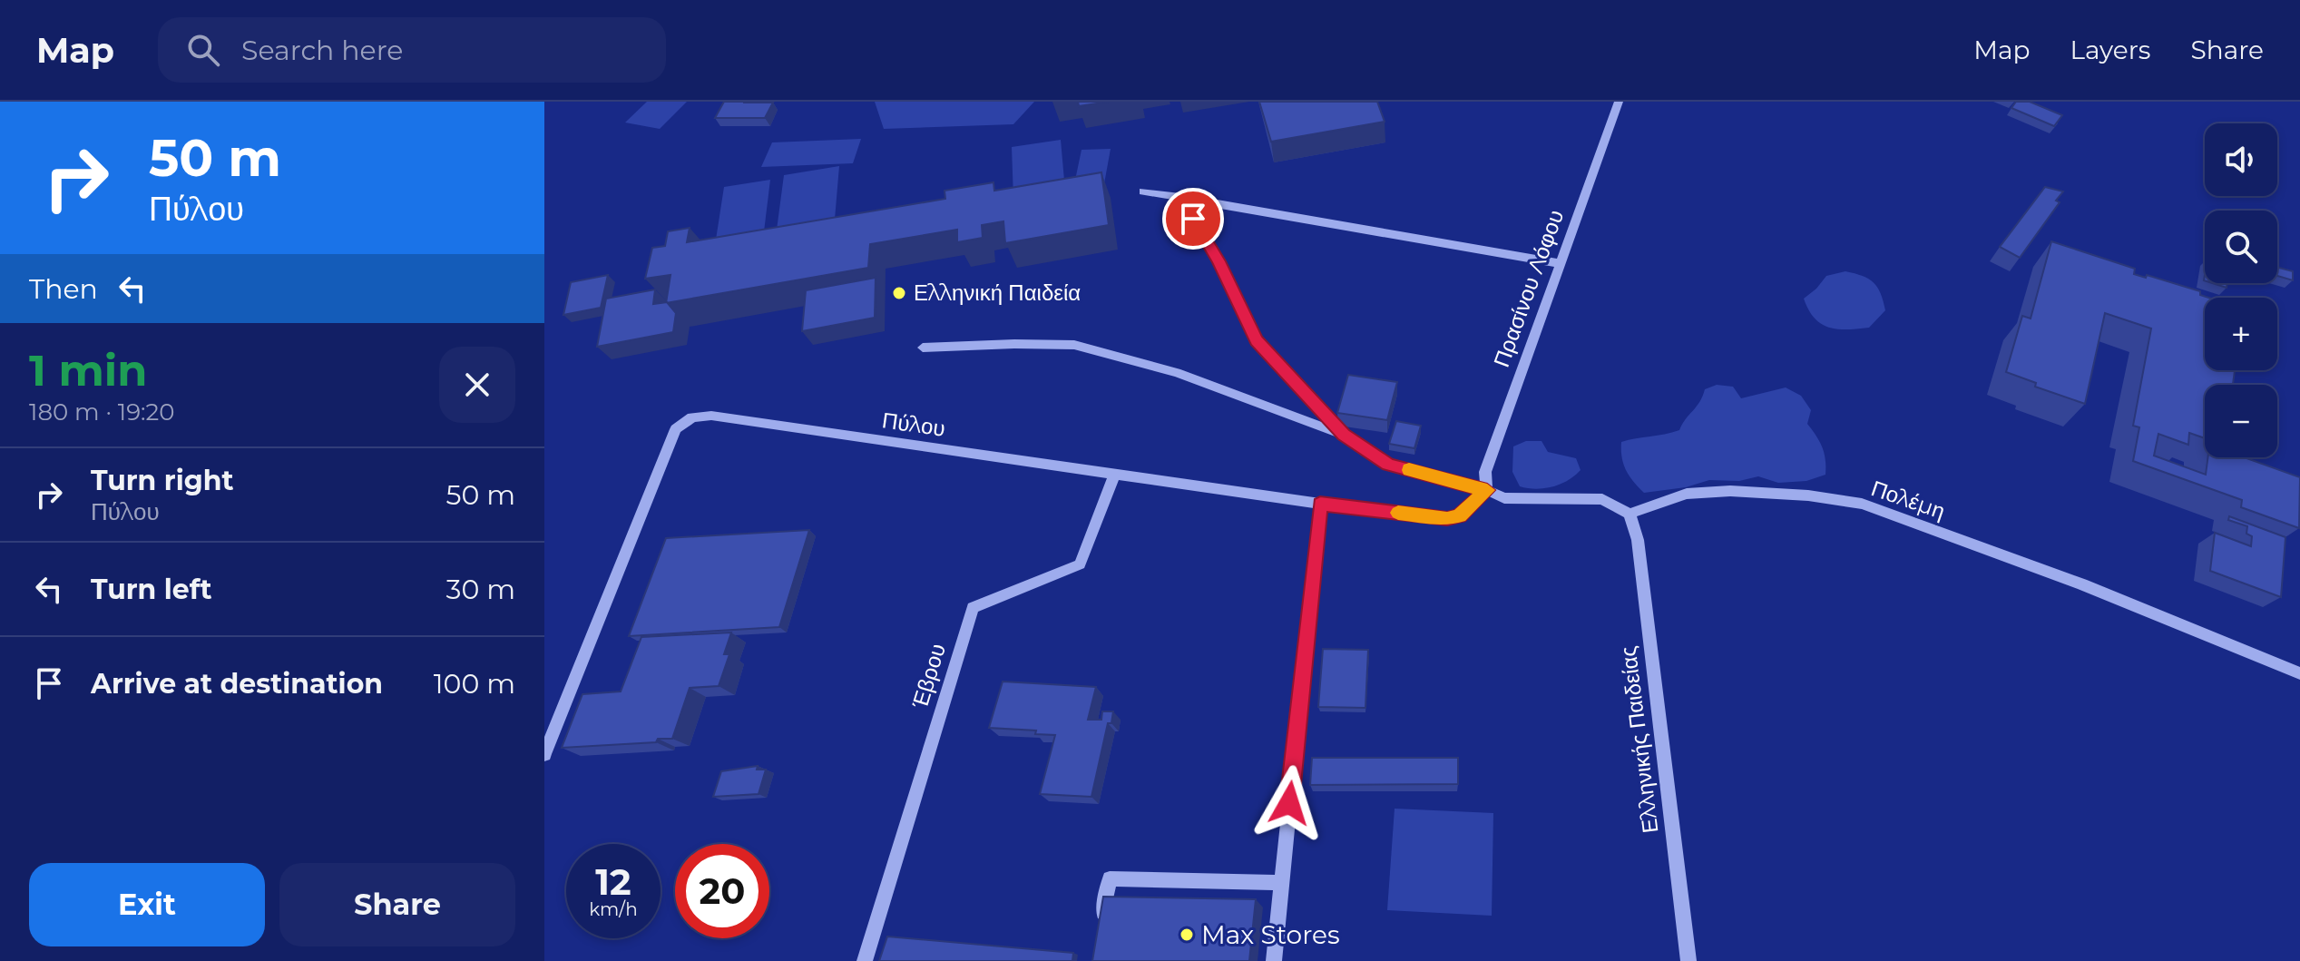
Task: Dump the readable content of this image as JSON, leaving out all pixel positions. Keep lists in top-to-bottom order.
{
  "streets": {
    "street": [
      "Πρασίνου Λόφου",
      "Πύλου",
      "Πολέμη",
      "Έβρου",
      "Ελληνικής Παιδείας"
    ]
  },
  "crossings": [
    ["Πρασίνου Λόφου", "Πύλου"],
    ["Πύλου", "Έβρου"],
    ["Πολέμη", "Ελληνικής Παιδείας"]
  ],
  "places": ["Ελληνική Παιδεία", "Max Stores"],
  "page": {
    "header": "Map",
    "search": "Search here",
    "nav": ["Map", "Layers", "Share"],
    "turn": ["50 m", "Πύλου"],
    "map_buttons": ["+", "−"],
    "then": "Then",
    "heading": ["1 min", "180 m · 19:20"],
    "list": [
      {
        "name": "Turn right",
        "note": "Πύλου",
        "value": "50 m"
      },
      {
        "name": "Turn left",
        "value": "30 m"
      },
      {
        "name": "Arrive at destination",
        "value": "100 m"
      }
    ],
    "speed": "12 km/h",
    "limit": "20",
    "buttons": ["Exit", "Share"]
  }
}
